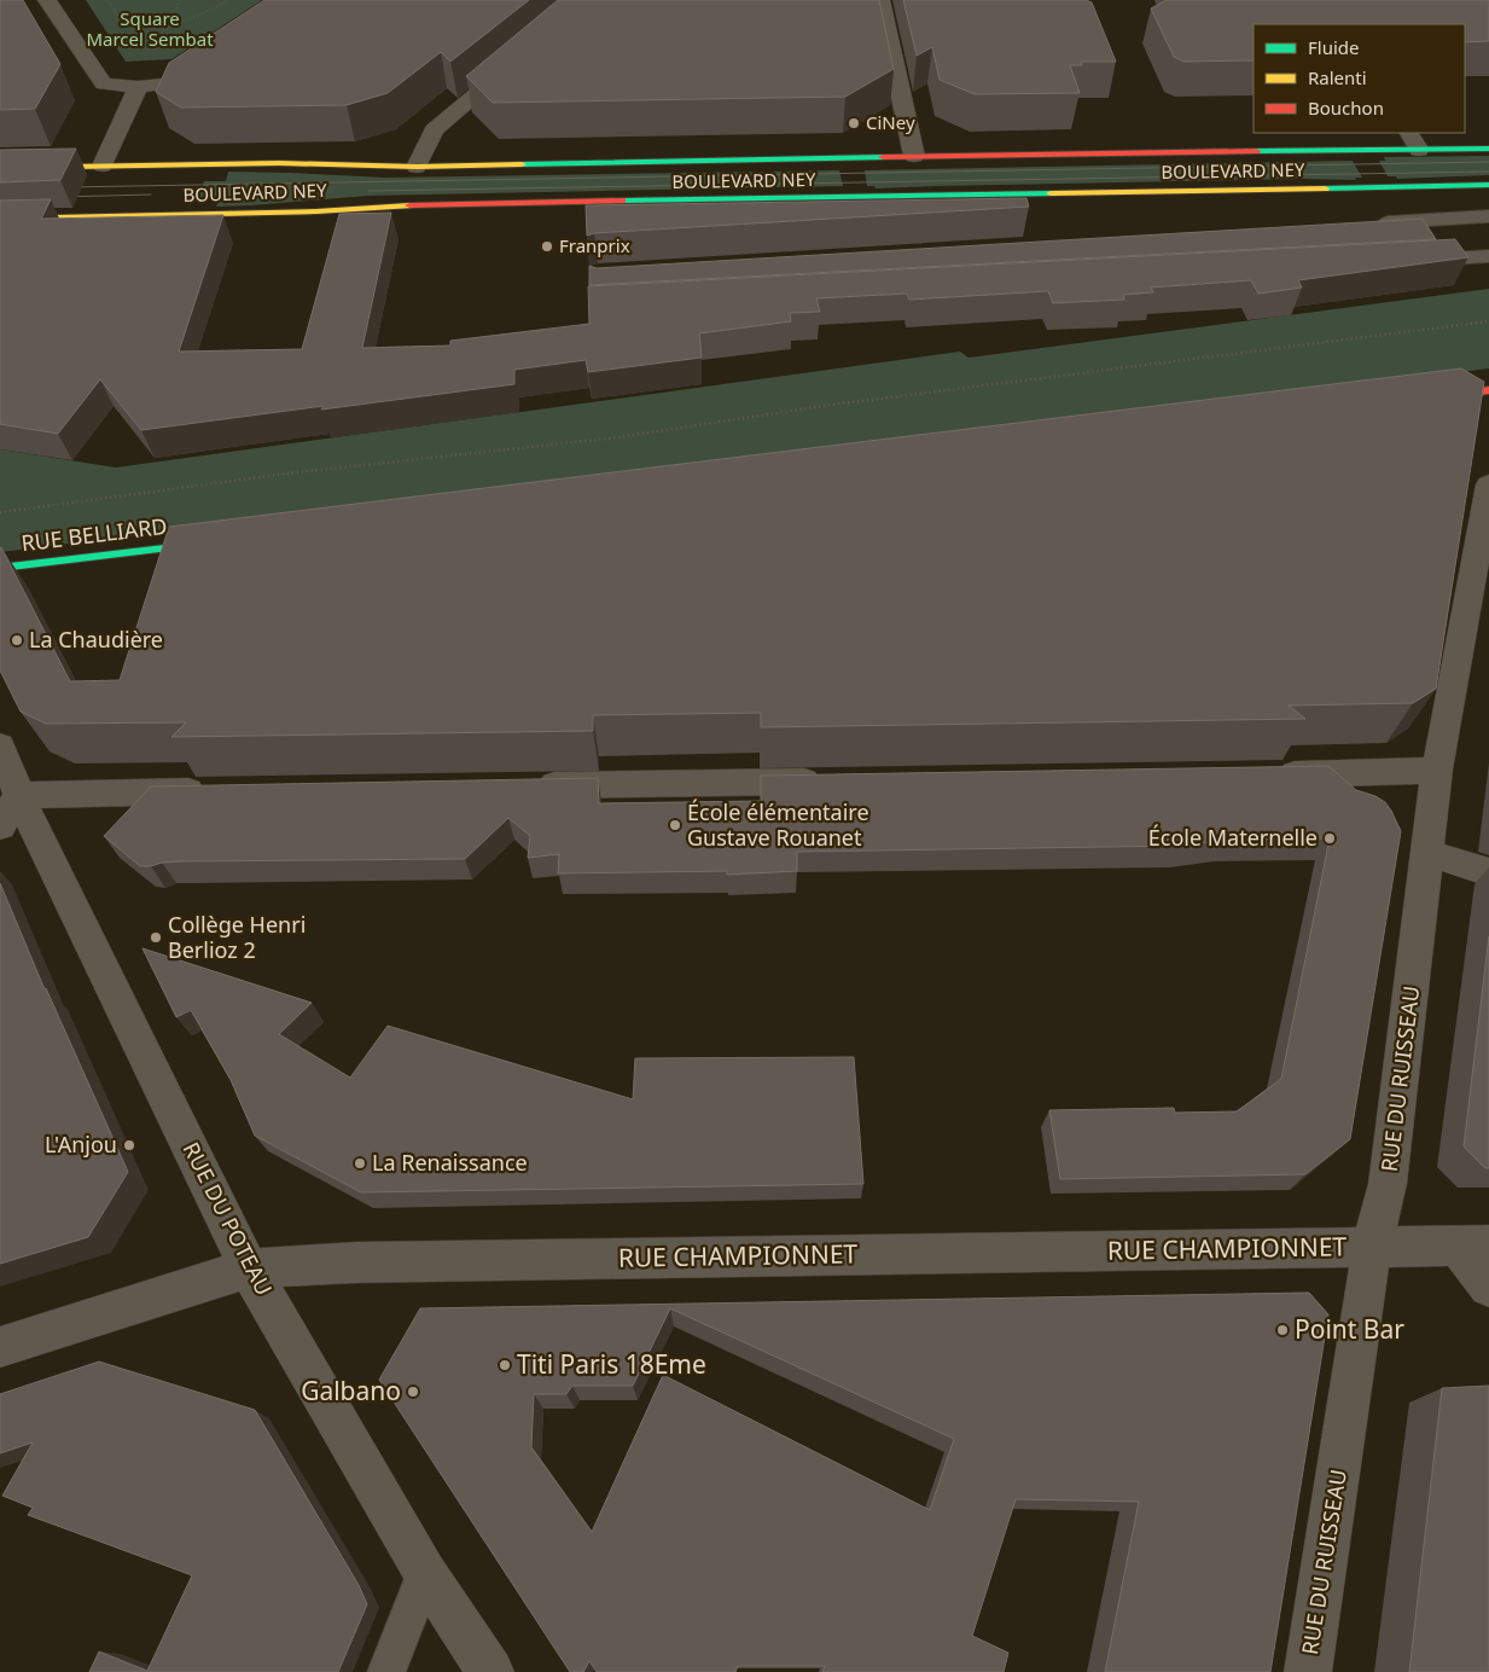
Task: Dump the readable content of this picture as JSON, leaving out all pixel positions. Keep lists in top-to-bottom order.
{
  "streets": {
    "main road": ["BOULEVARD NEY", "RUE BELLIARD"],
    "street": ["RUE DU RUISSEAU", "RUE DU POTEAU", "RUE CHAMPIONNET"]
  },
  "crossings": [
    ["RUE DU RUISSEAU", "RUE CHAMPIONNET"],
    ["RUE DU POTEAU", "RUE CHAMPIONNET"]
  ],
  "parks": ["Square Marcel Sembat"],
  "places": [
    "CiNey",
    "Franprix",
    "La Chaudière",
    "École élémentaire Gustave Rouanet",
    "École Maternelle",
    "Collège Henri Berlioz 2",
    "L'Anjou",
    "La Renaissance",
    "Point Bar",
    "Titi Paris 18Eme",
    "Galbano"
  ],
  "legend": ["Fluide", "Ralenti", "Bouchon"]
}
